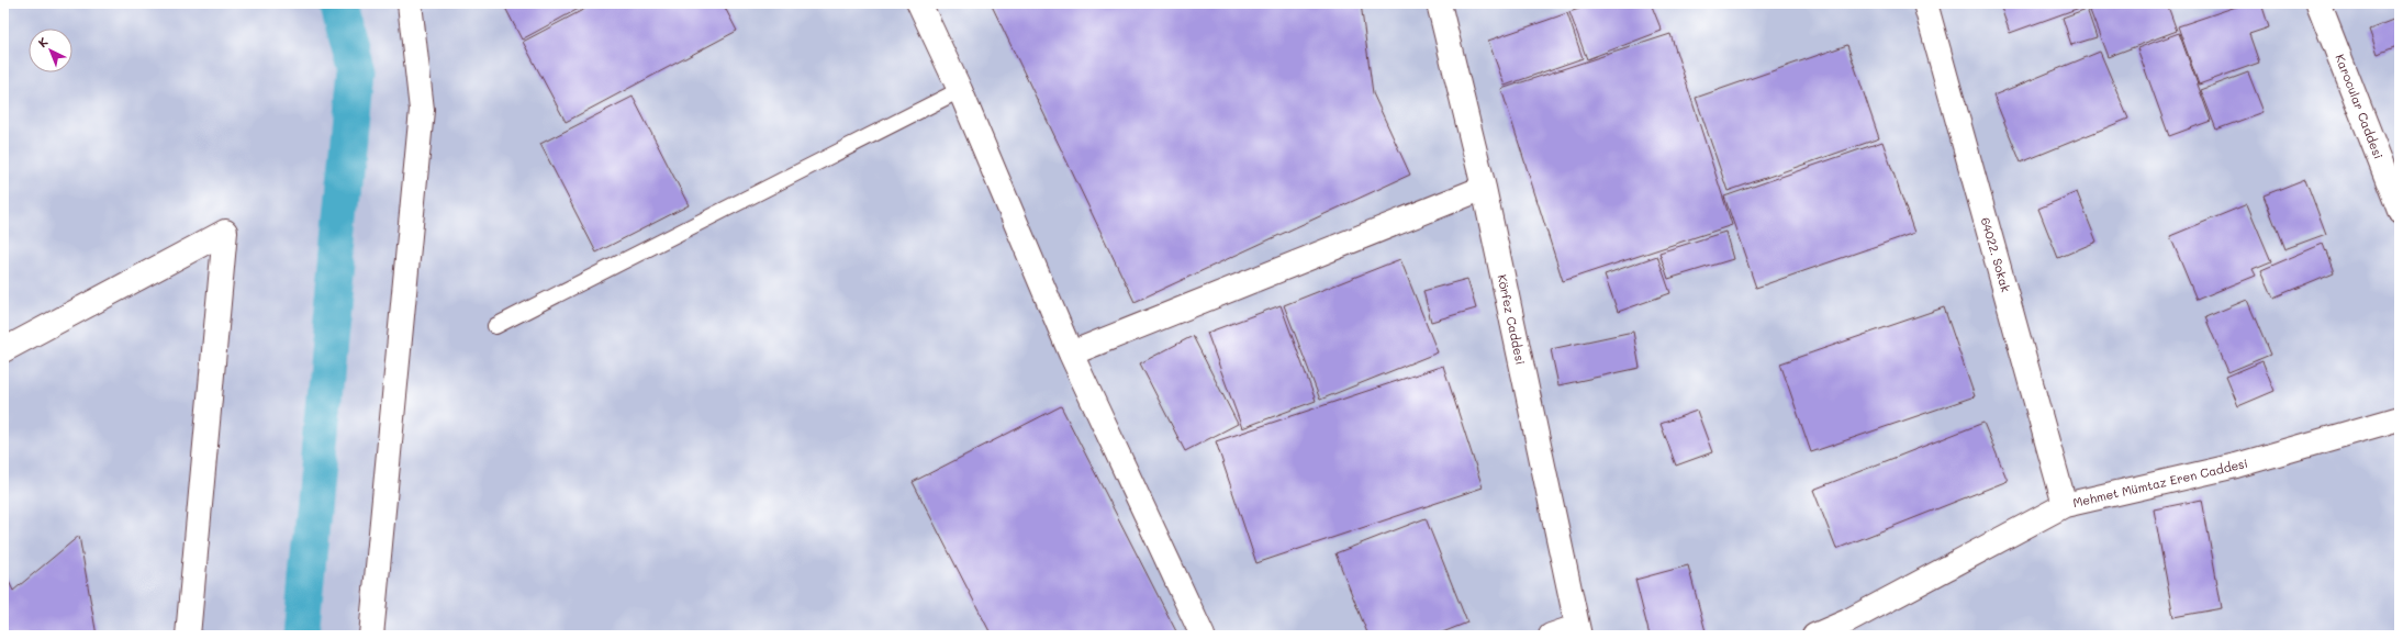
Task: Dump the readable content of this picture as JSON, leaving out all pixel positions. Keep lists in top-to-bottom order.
{
  "streets": {
    "street": [
      "Karocular Caddesi",
      "64022. Sokak",
      "Körfez Caddesi",
      "Mehmet Mümtaz Eren Caddesi"
    ]
  },
  "crossings": [
    ["64022. Sokak", "Mehmet Mümtaz Eren Caddesi"]
  ],
  "north": "top left"
}
